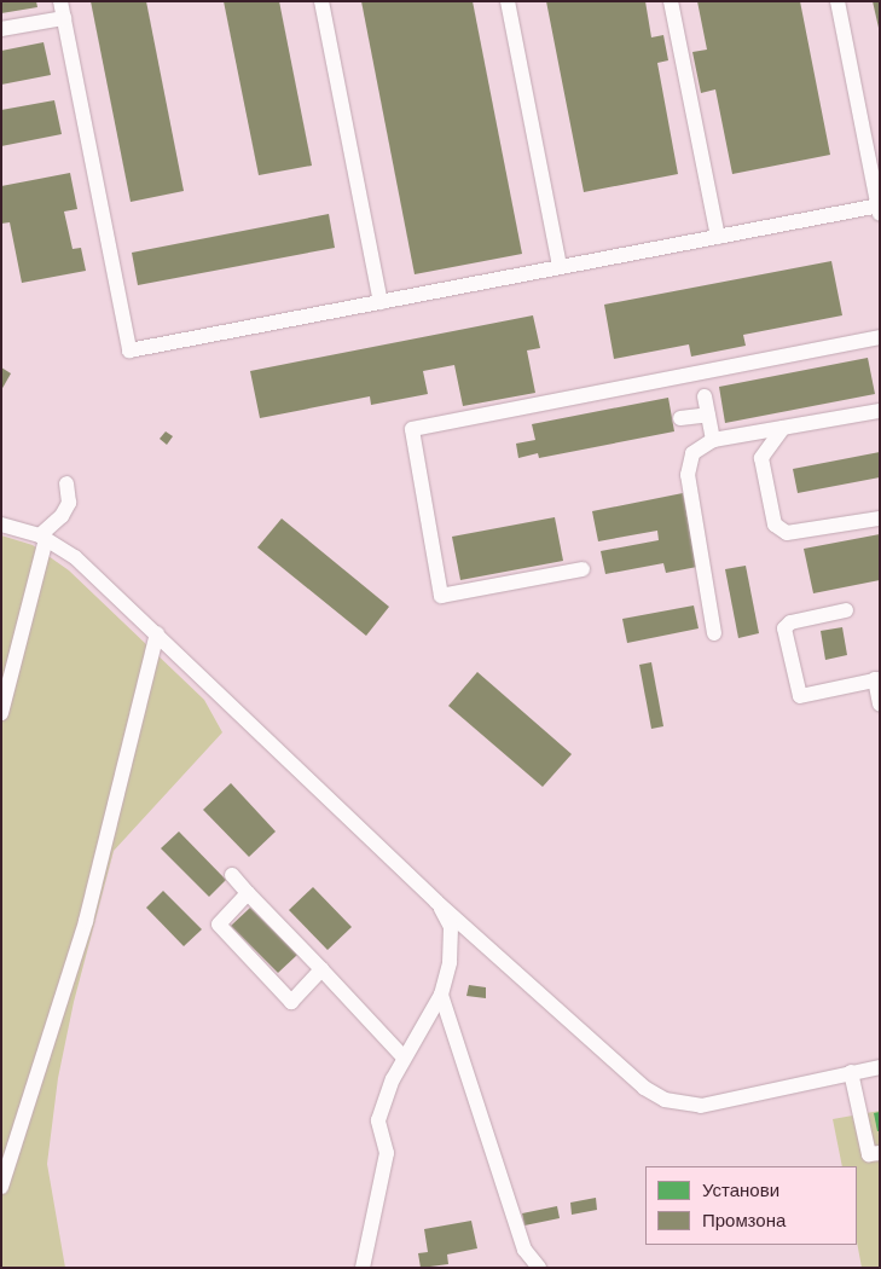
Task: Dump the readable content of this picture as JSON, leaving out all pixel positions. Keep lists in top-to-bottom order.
{
  "legend": ["Установи", "Промзона"]
}
